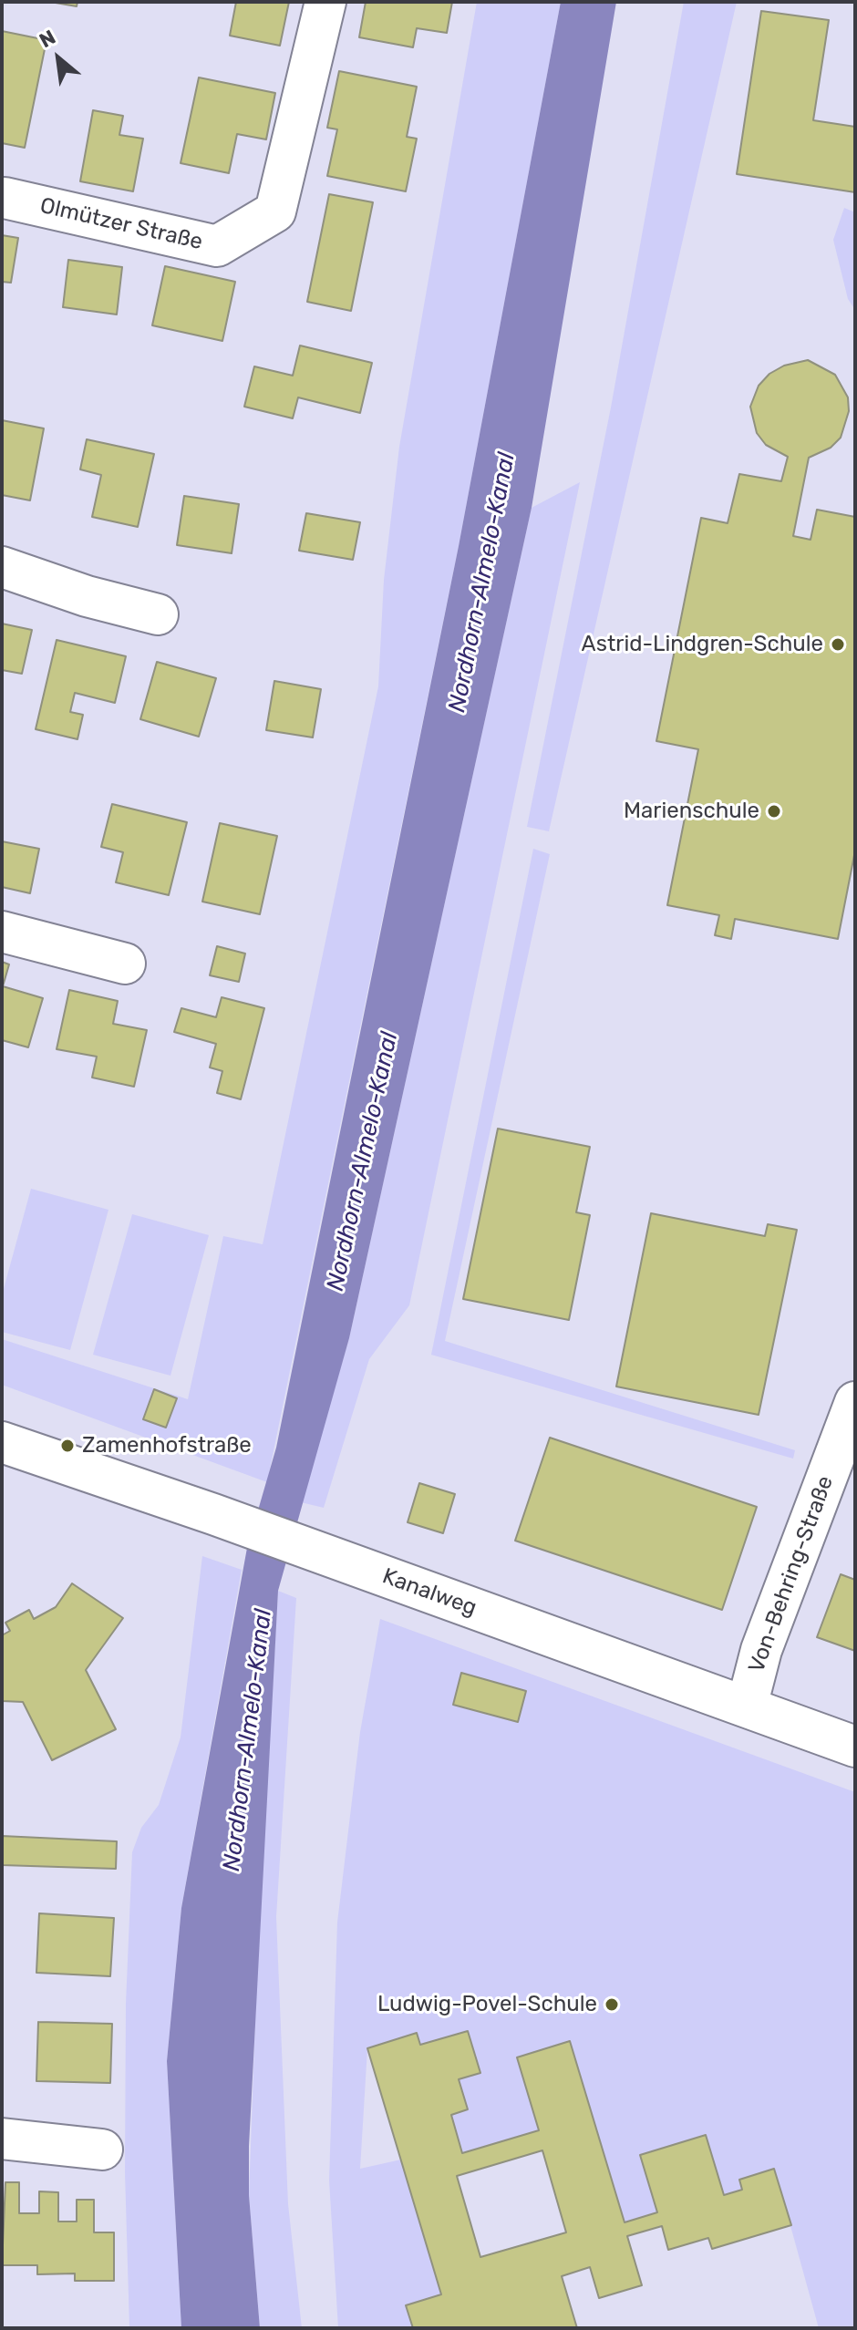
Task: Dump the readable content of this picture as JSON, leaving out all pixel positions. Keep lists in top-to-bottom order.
{
  "streets": {
    "street": ["Olmützer Straße", "Von-Behring-Straße", "Kanalweg"]
  },
  "crossings": [
    ["Von-Behring-Straße", "Kanalweg"]
  ],
  "water": ["Nordhorn-Almelo-Kanal"],
  "places": [
    "Astrid-Lindgren-Schule",
    "Marienschule",
    "Zamenhofstraße",
    "Ludwig-Povel-Schule"
  ],
  "north": "top left"
}
